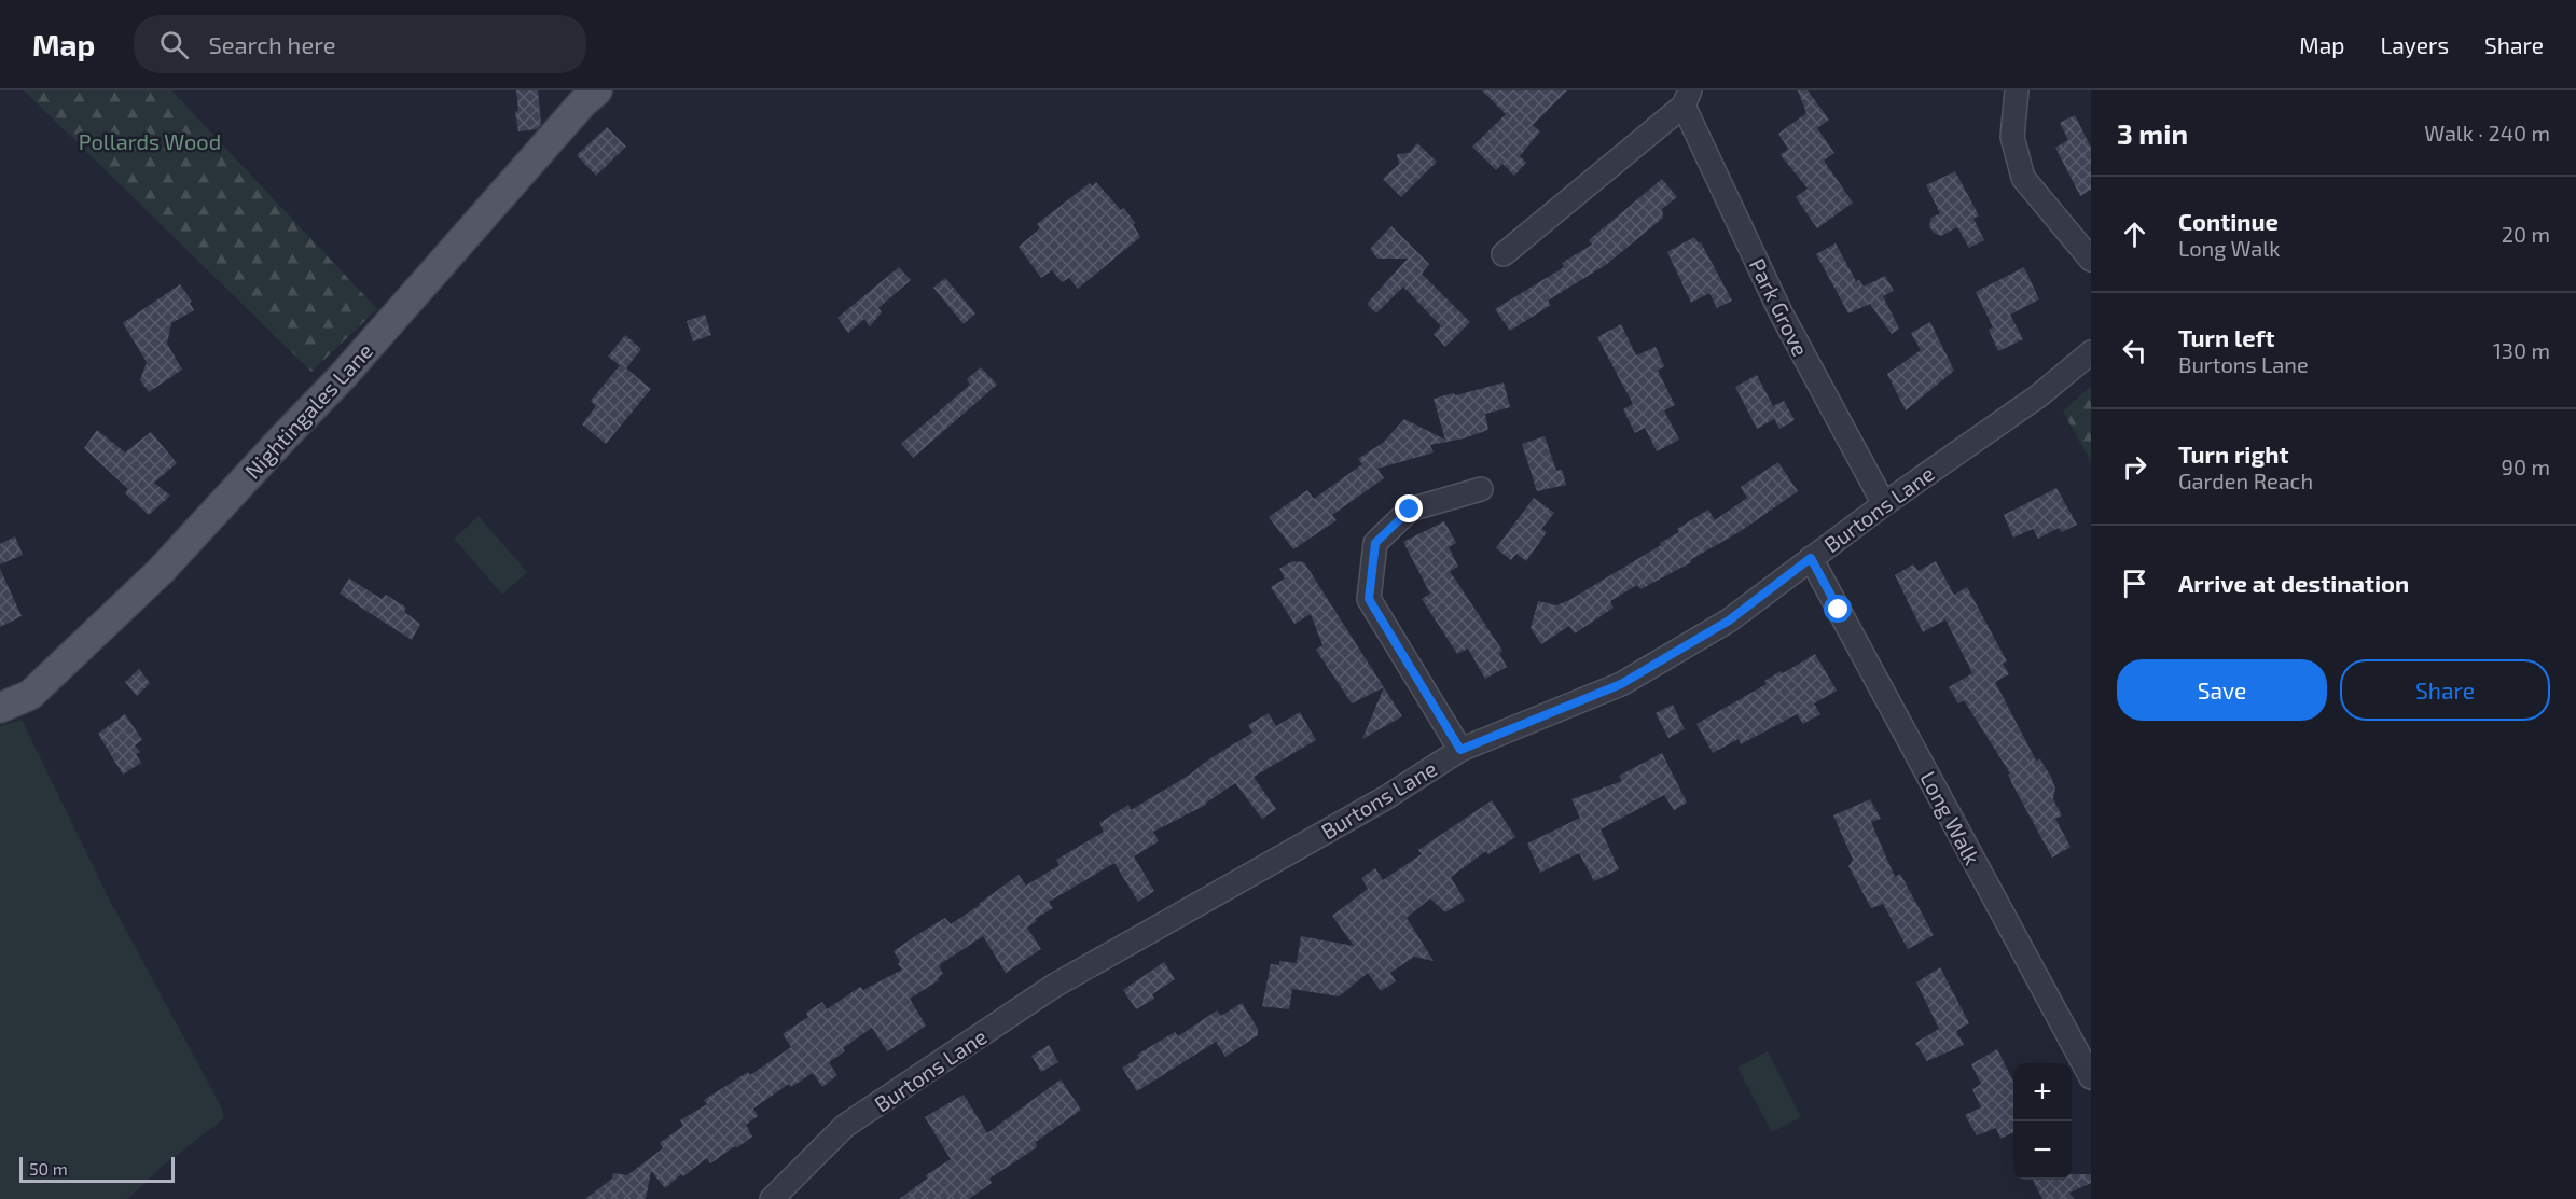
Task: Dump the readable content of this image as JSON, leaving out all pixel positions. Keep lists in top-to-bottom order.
{
  "streets": {
    "main road": ["Nightingales Lane"],
    "street": ["Park Grove", "Burtons Lane", "Long Walk"]
  },
  "crossings": [
    ["Park Grove", "Burtons Lane"],
    ["Burtons Lane", "Long Walk"]
  ],
  "parks": ["Pollards Wood"],
  "scale_bar": "50 m",
  "page": {
    "header": "Map",
    "search": "Search here",
    "nav": ["Map", "Layers", "Share"],
    "heading": ["3 min", "Walk · 240 m"],
    "list": [
      ["Continue", "Long Walk", "20 m"],
      ["Turn left", "Burtons Lane", "130 m"],
      ["Turn right", "Garden Reach", "90 m"],
      "Arrive at destination"
    ],
    "buttons": ["Save", "Share"],
    "map_buttons": ["+", "−"],
    "scale": "50 m"
  }
}
